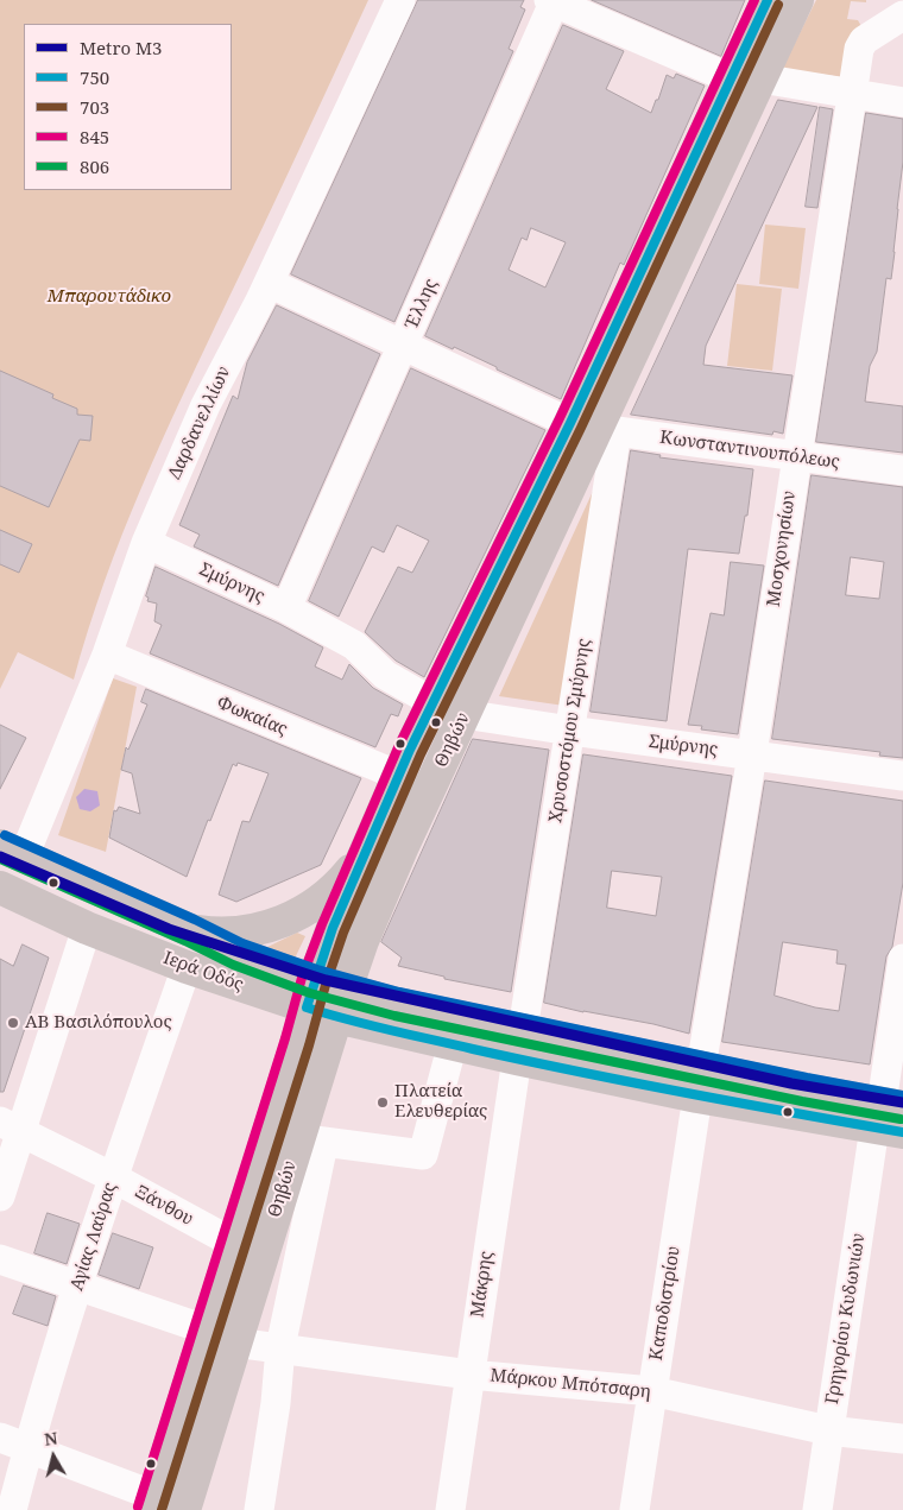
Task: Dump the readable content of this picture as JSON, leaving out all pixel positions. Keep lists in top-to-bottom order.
{
  "streets": {
    "main road": ["Θηβών", "Ιερά Οδός"],
    "street": [
      "Έλλης",
      "Δαρδανελλίων",
      "Κωνσταντινουπόλεως",
      "Μοσχονησίων",
      "Σμύρνης",
      "Φωκαίας",
      "Χρυσοστόμου Σμύρνης",
      "Ξάνθου",
      "Αγίας Λαύρας",
      "Μάκρης",
      "Καποδιστρίου",
      "Γρηγορίου Κυδωνιών",
      "Μάρκου Μπότσαρη"
    ]
  },
  "crossings": [
    ["Έλλης", "Κωνσταντινουπόλεως"],
    ["Έλλης", "Σμύρνης"],
    ["Δαρδανελλίων", "Κωνσταντινουπόλεως"],
    ["Δαρδανελλίων", "Σμύρνης"],
    ["Δαρδανελλίων", "Φωκαίας"],
    ["Δαρδανελλίων", "Ιερά Οδός"],
    ["Κωνσταντινουπόλεως", "Μοσχονησίων"],
    ["Κωνσταντινουπόλεως", "Χρυσοστόμου Σμύρνης"],
    ["Κωνσταντινουπόλεως", "Θηβών"],
    ["Μοσχονησίων", "Σμύρνης"],
    ["Μοσχονησίων", "Ιερά Οδός"],
    ["Μοσχονησίων", "Καποδιστρίου"],
    ["Σμύρνης", "Χρυσοστόμου Σμύρνης"],
    ["Σμύρνης", "Θηβών"],
    ["Φωκαίας", "Θηβών"],
    ["Χρυσοστόμου Σμύρνης", "Θηβών"],
    ["Χρυσοστόμου Σμύρνης", "Ιερά Οδός"],
    ["Χρυσοστόμου Σμύρνης", "Μάκρης"],
    ["Θηβών", "Ιερά Οδός"],
    ["Θηβών", "Ξάνθου"],
    ["Θηβών", "Μάρκου Μπότσαρη"],
    ["Ιερά Οδός", "Αγίας Λαύρας"],
    ["Ιερά Οδός", "Μάκρης"],
    ["Ιερά Οδός", "Καποδιστρίου"],
    ["Ιερά Οδός", "Γρηγορίου Κυδωνιών"],
    ["Ξάνθου", "Αγίας Λαύρας"],
    ["Μάκρης", "Μάρκου Μπότσαρη"],
    ["Καποδιστρίου", "Μάρκου Μπότσαρη"],
    ["Γρηγορίου Κυδωνιών", "Μάρκου Μπότσαρη"]
  ],
  "parks": ["Μπαρουτάδικο"],
  "places": ["ΑΒ Βασιλόπουλος", "Πλατεία Ελευθερίας"],
  "lines": [
    "transit line 750",
    "transit line 845",
    "transit line 703",
    "metro line Μ3",
    "transit line 806"
  ],
  "legend": [
    "Metro Μ3",
    "750",
    "703",
    "845",
    "806"
  ],
  "north": "top"
}
